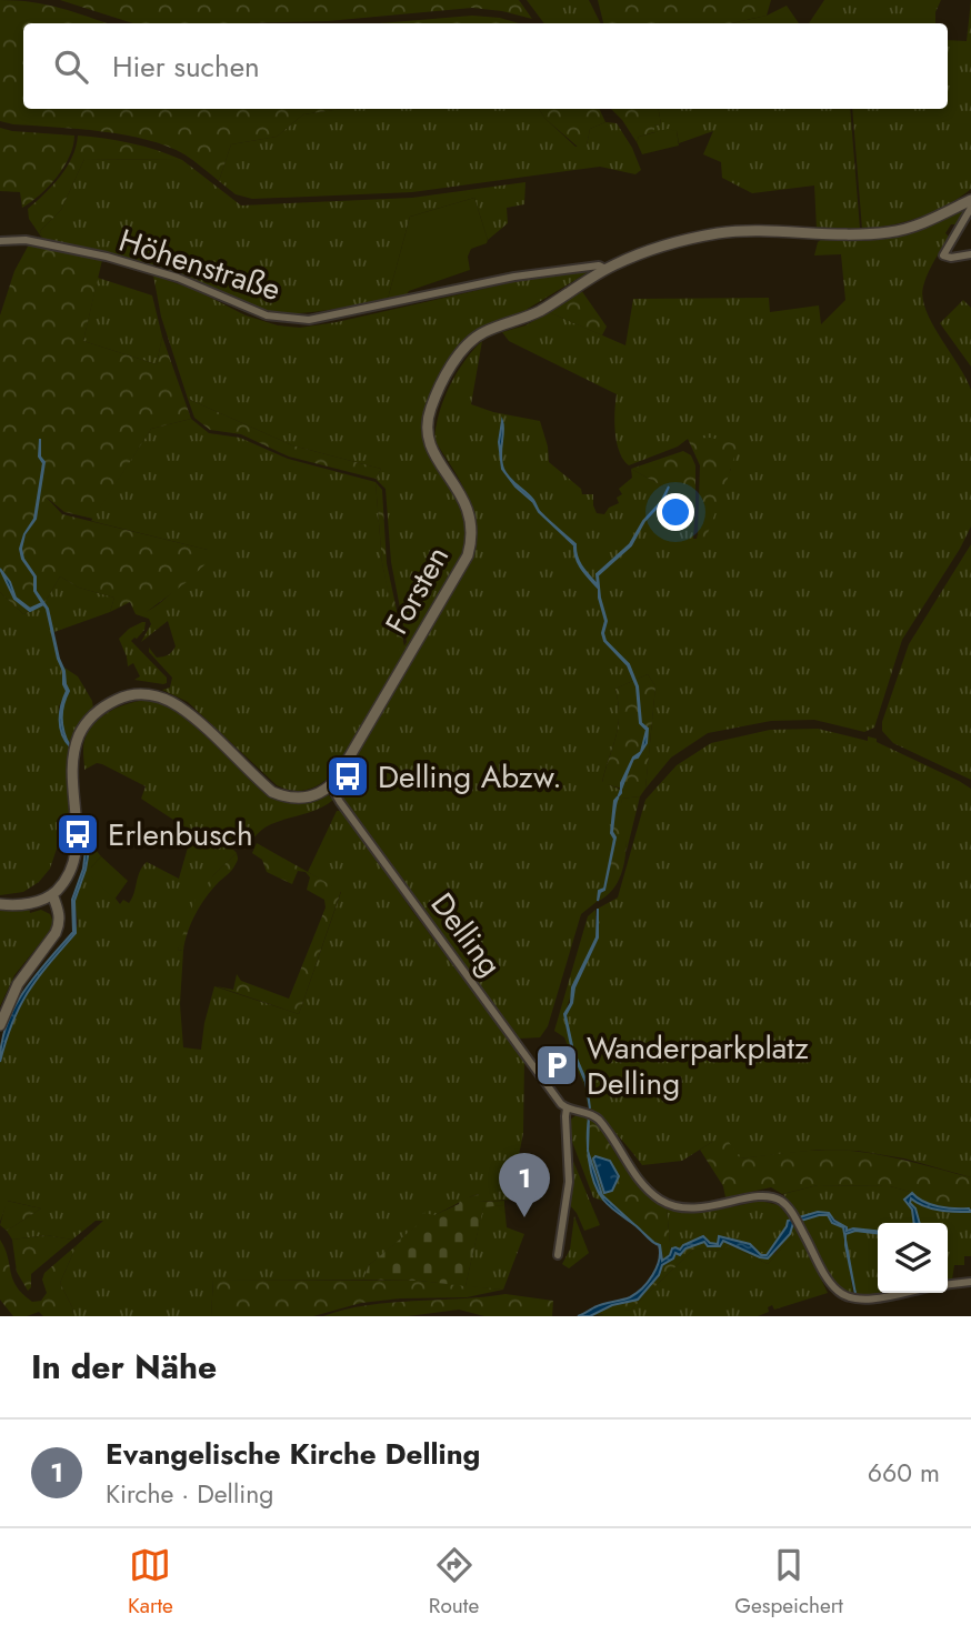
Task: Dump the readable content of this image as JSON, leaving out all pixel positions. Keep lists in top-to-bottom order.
{
  "streets": {
    "street": ["Höhenstraße", "Forsten", "Delling"]
  },
  "crossings": [
    ["Höhenstraße", "Forsten"],
    ["Forsten", "Delling"]
  ],
  "places": {
    "bus stop": ["Delling Abzw.", "Erlenbusch"],
    "parking": ["Wanderparkplatz Delling"]
  },
  "page": {
    "search": "Hier suchen",
    "pins": "1",
    "heading": "In der Nähe",
    "list": [
      {
        "mark": "1",
        "name": "Evangelische Kirche Delling",
        "note": "Kirche · Delling",
        "value": "660 m"
      }
    ],
    "nav": ["Karte", "Route", "Gespeichert"]
  }
}
